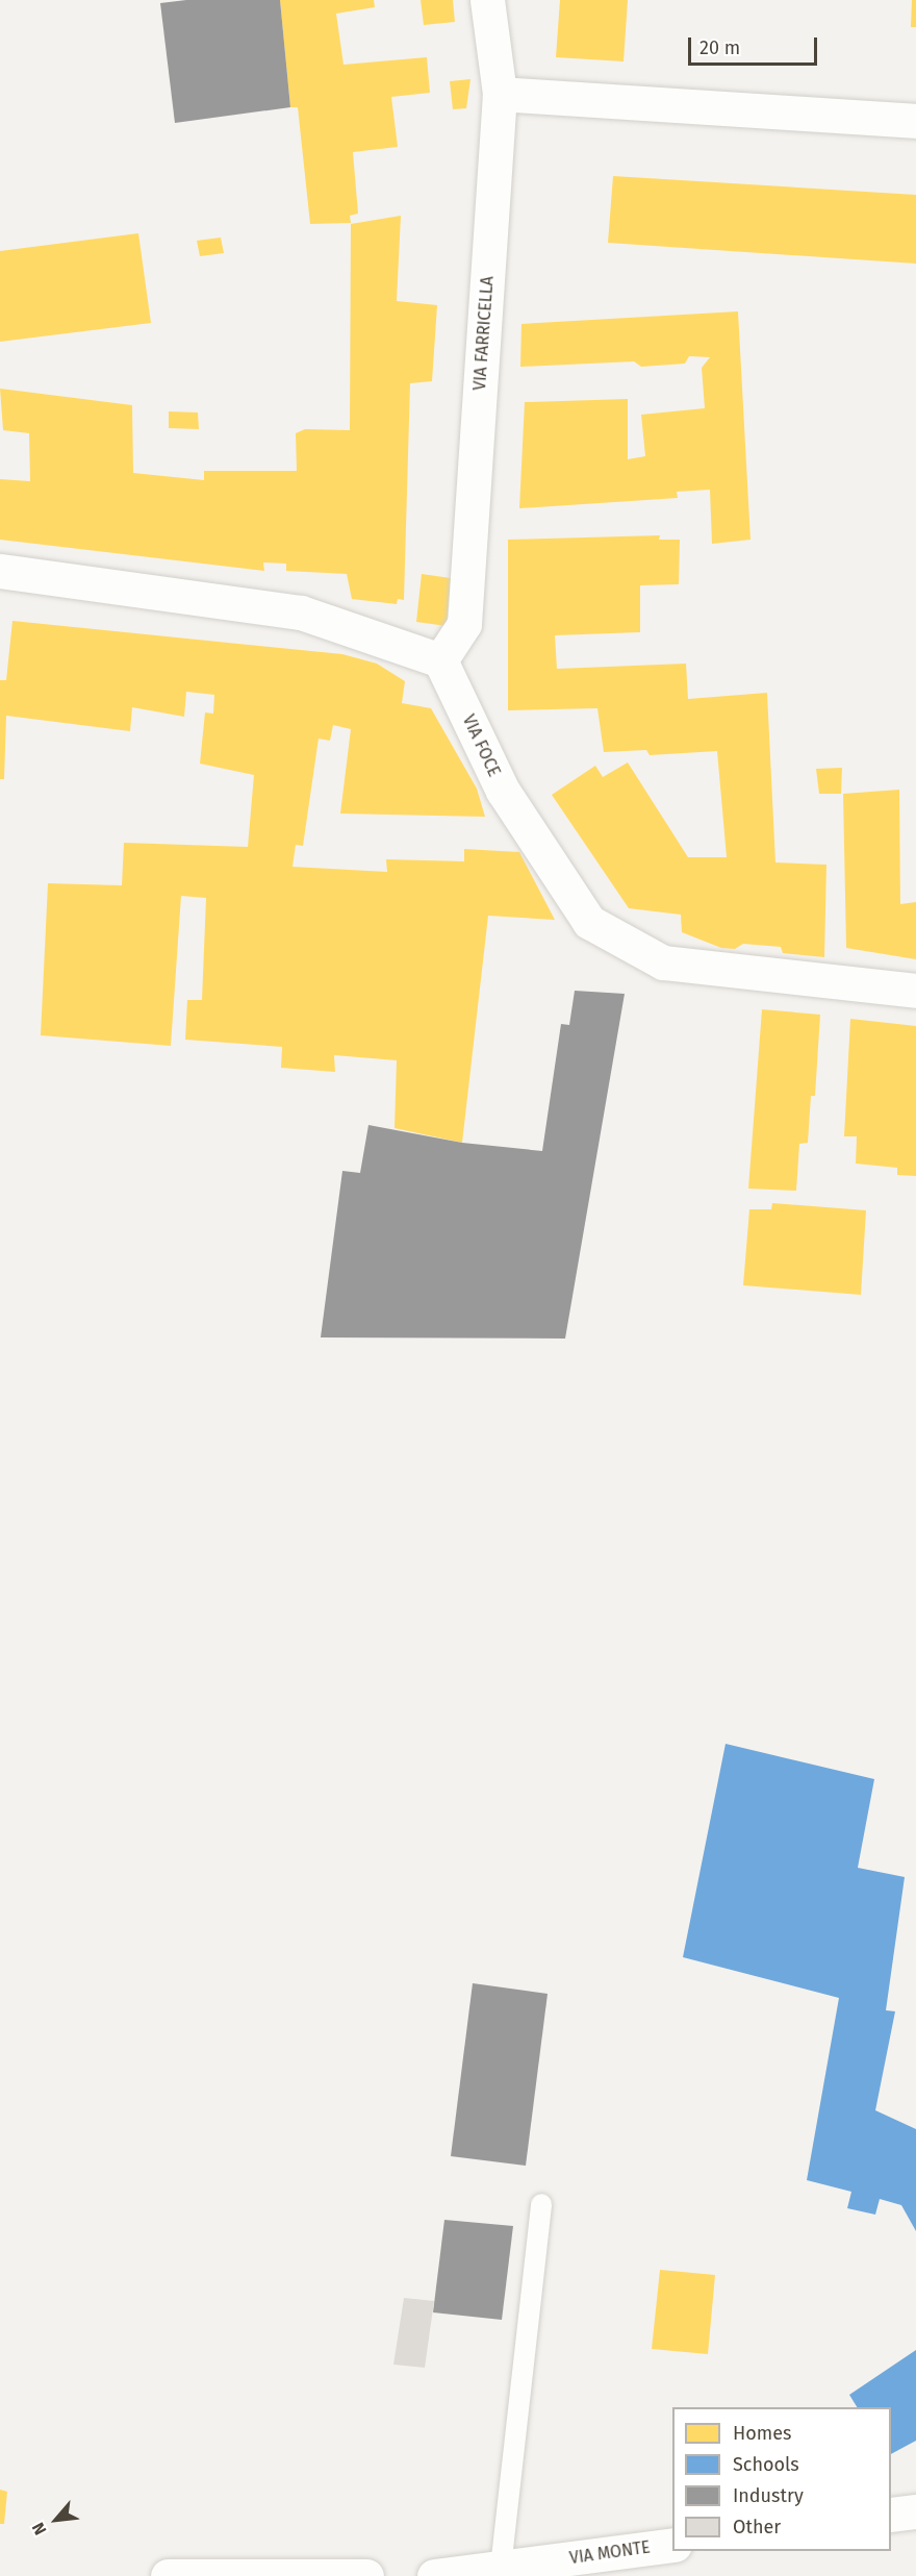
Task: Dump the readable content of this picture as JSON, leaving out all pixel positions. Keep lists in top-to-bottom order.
{
  "streets": {
    "street": ["VIA FARRICELLA", "VIA FOCE", "VIA MONTE"]
  },
  "crossings": [
    ["VIA FARRICELLA", "VIA FOCE"]
  ],
  "legend": [
    "Homes",
    "Schools",
    "Industry",
    "Other"
  ],
  "scale_bar": "20 m",
  "north": "bottom left"
}
